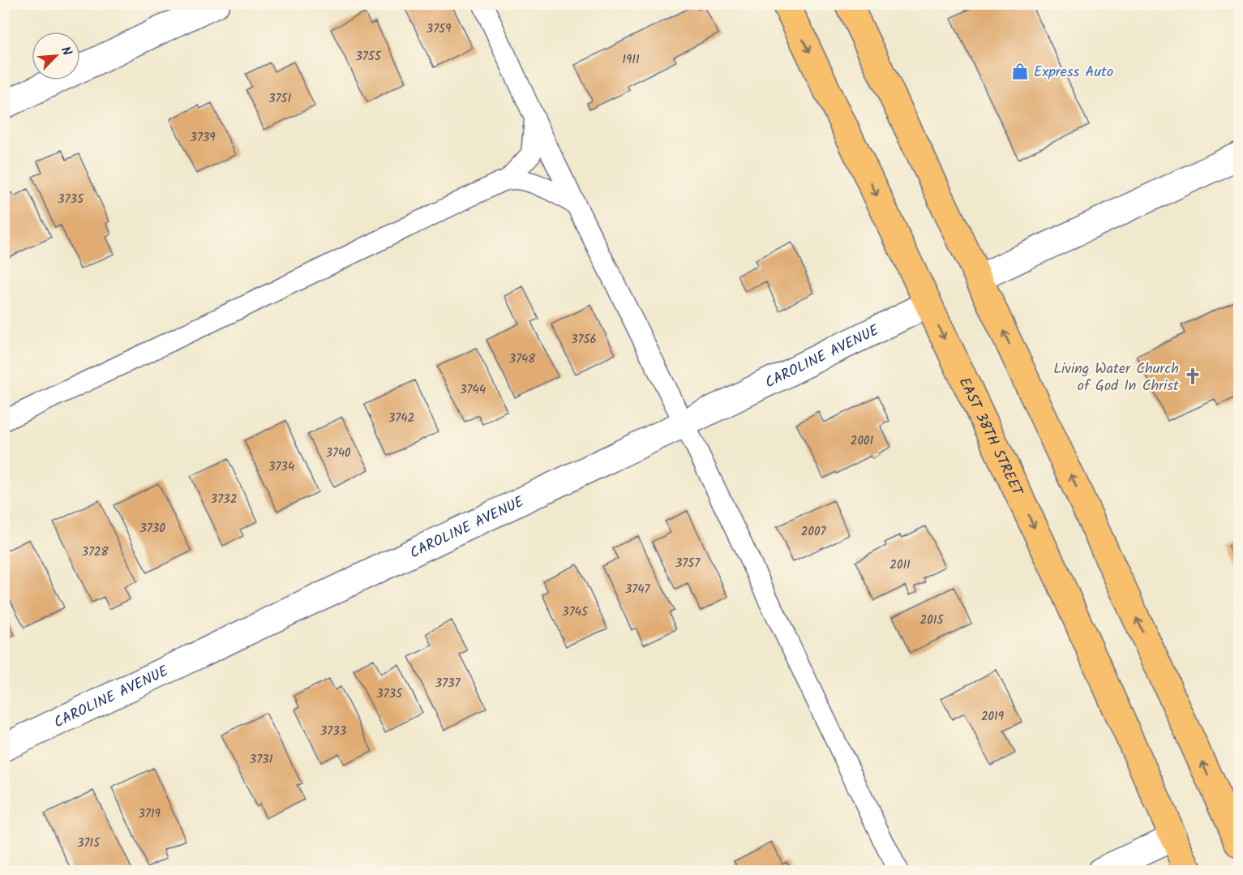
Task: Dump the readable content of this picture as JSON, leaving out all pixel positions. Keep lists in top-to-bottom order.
{
  "streets": {
    "main road": ["EAST 38TH STREET"],
    "street": ["CAROLINE AVENUE"]
  },
  "crossings": [
    ["CAROLINE AVENUE", "EAST 38TH STREET"]
  ],
  "places": {
    "shop": ["Express Auto"],
    "church": ["Living Water Church of God In Christ"]
  },
  "house_numbers": [
    "3759",
    "3755",
    "1911",
    "3751",
    "3739",
    "3735",
    "3756",
    "3748",
    "3744",
    "3742",
    "2001",
    "3740",
    "3734",
    "3732",
    "3730",
    "2007",
    "3728",
    "3757",
    "2011",
    "3747",
    "3745",
    "2015",
    "3737",
    "3735",
    "2019",
    "3733",
    "3731",
    "3719",
    "3715"
  ],
  "north": "top right"
}
